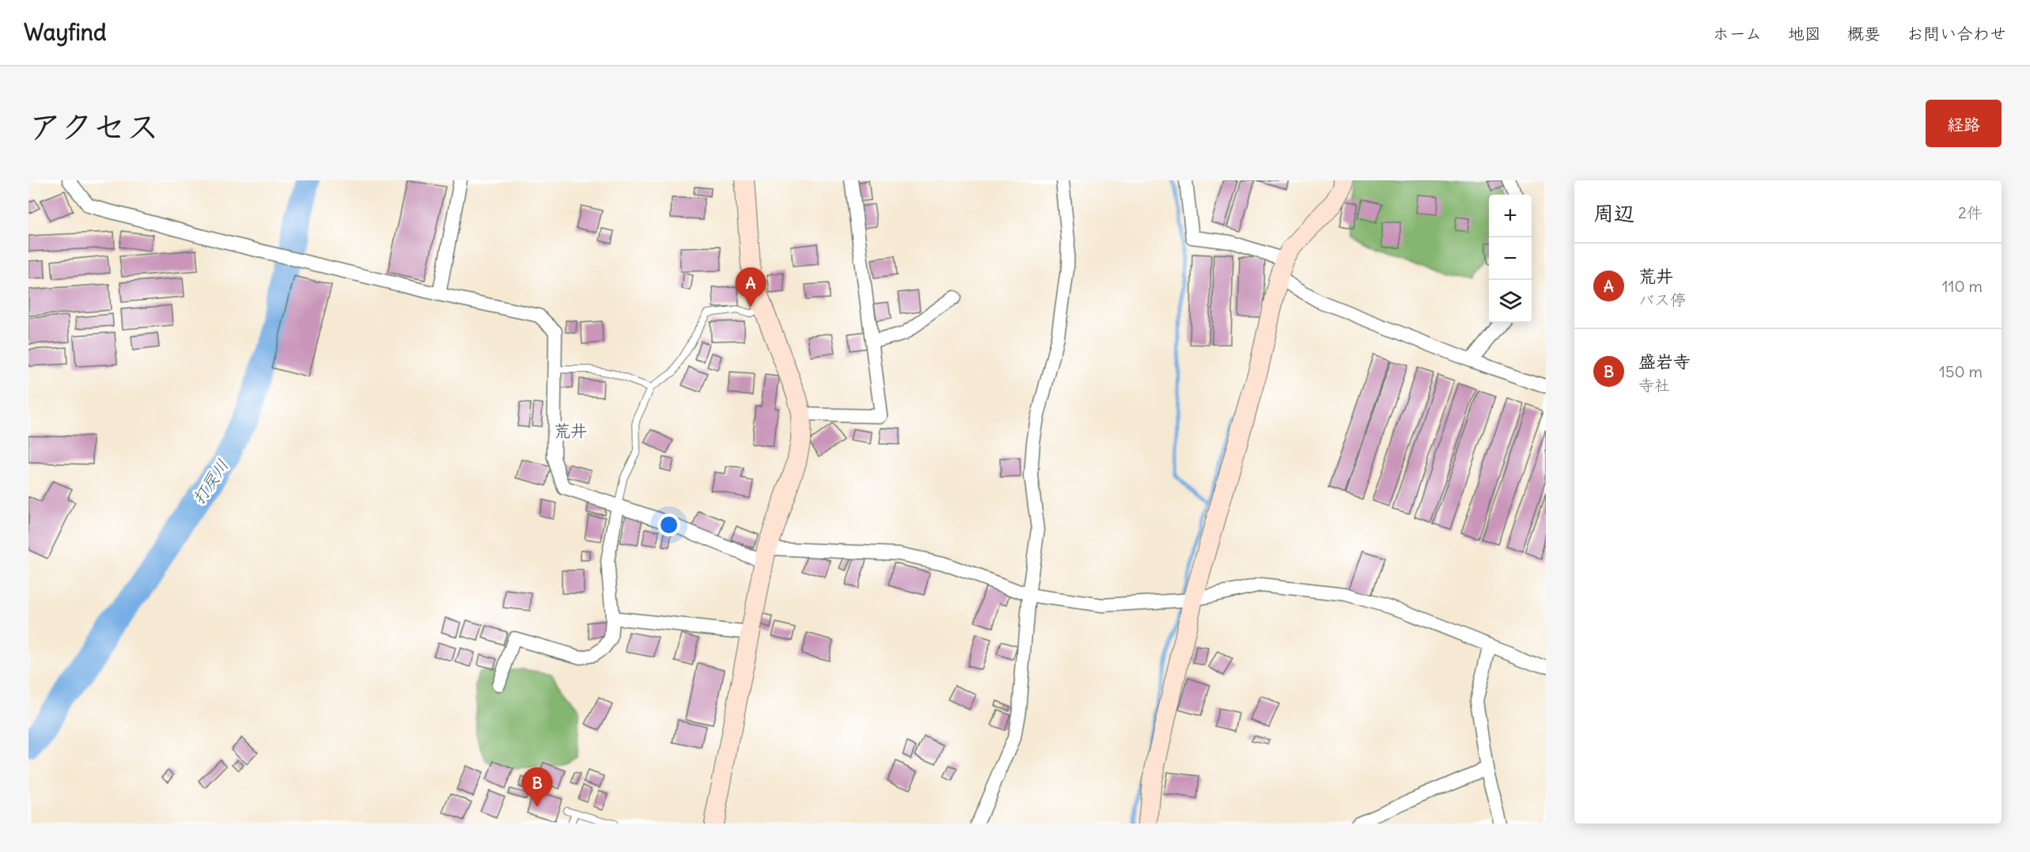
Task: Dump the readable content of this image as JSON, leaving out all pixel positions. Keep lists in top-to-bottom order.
{
  "districts": ["荒井"],
  "water": ["打戻川"],
  "page": {
    "header": "Wayfind",
    "nav": [
      "ホーム",
      "地図",
      "概要",
      "お問い合わせ"
    ],
    "title": "アクセス",
    "buttons": "経路",
    "heading": ["周辺", "2件"],
    "map_buttons": ["+", "−"],
    "list": [
      {
        "mark": "A",
        "name": "荒井",
        "note": "バス停",
        "value": "110 m"
      },
      {
        "mark": "B",
        "name": "盛岩寺",
        "note": "寺社",
        "value": "150 m"
      }
    ],
    "pins": ["A", "B"]
  }
}
